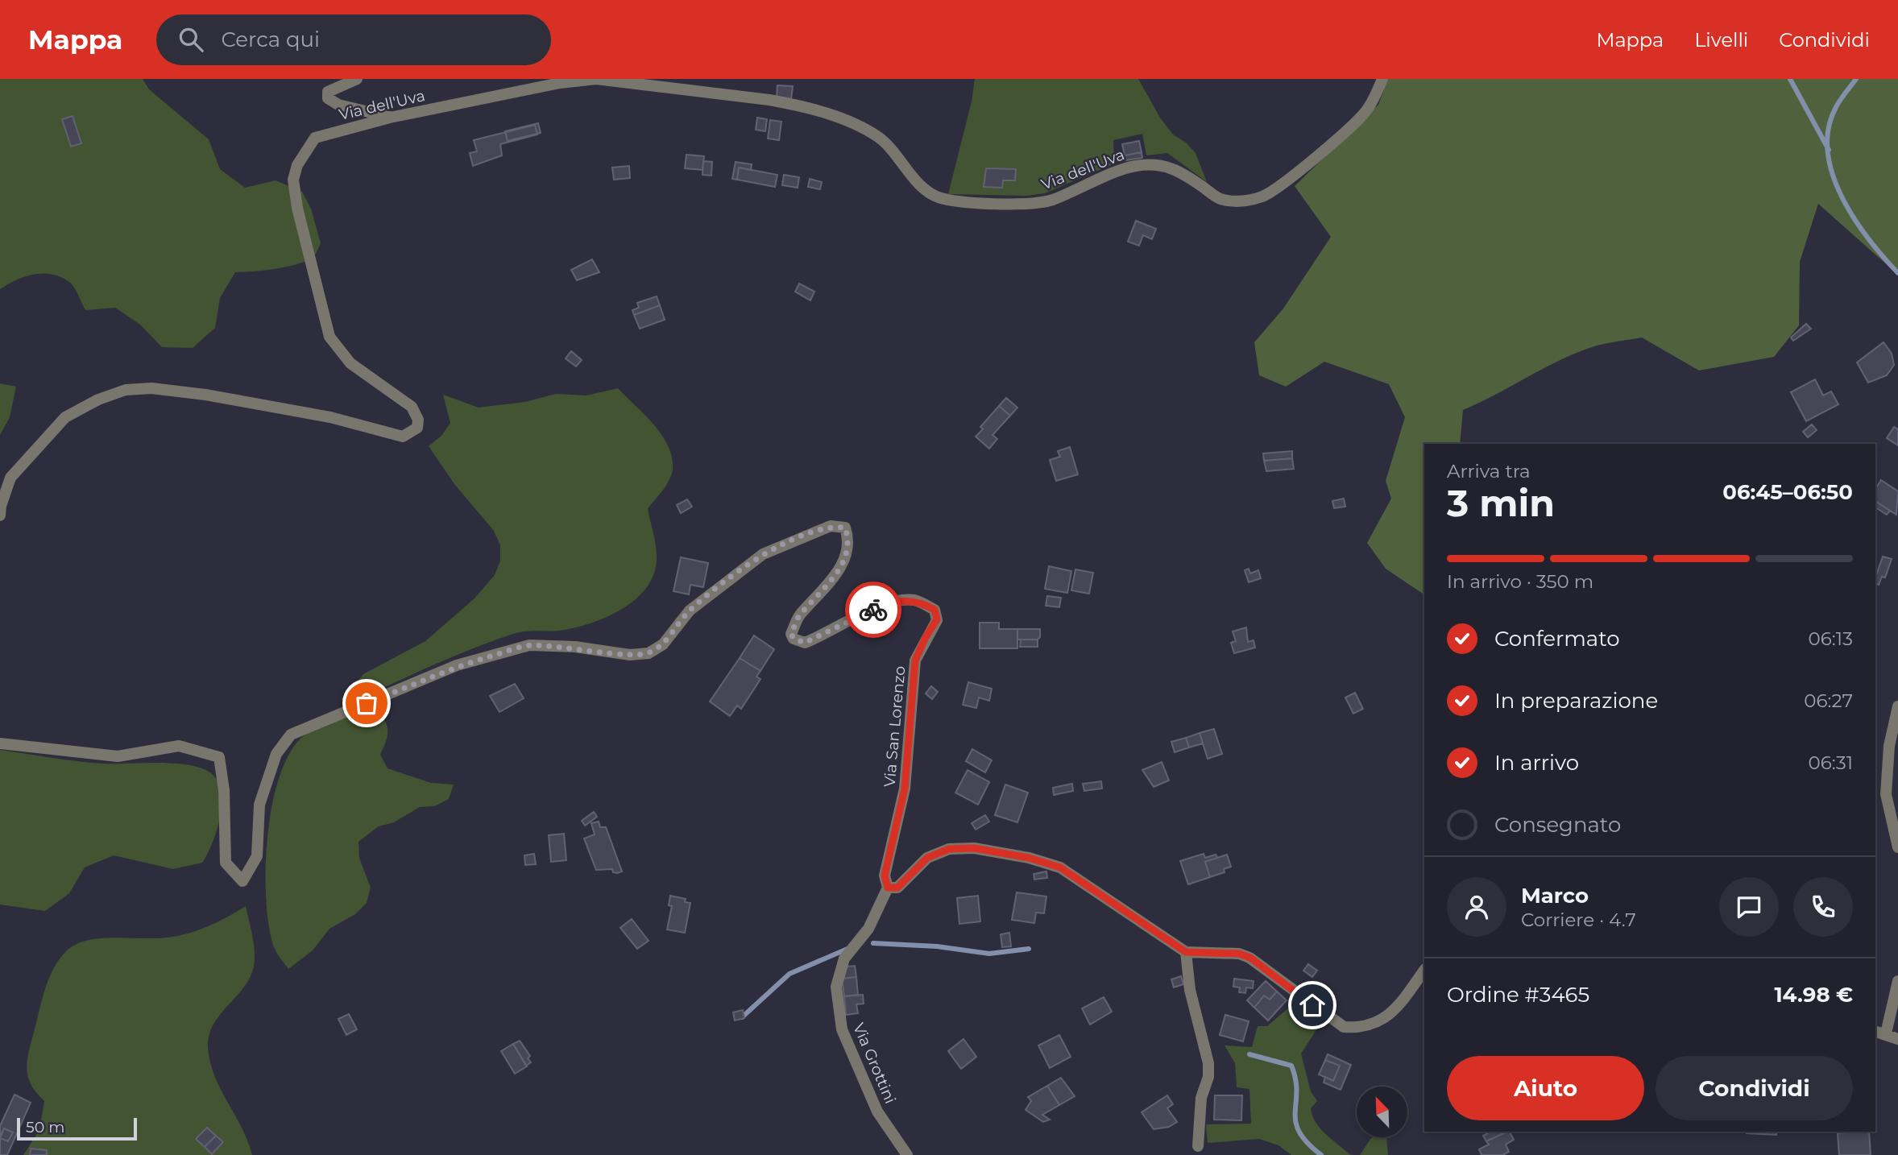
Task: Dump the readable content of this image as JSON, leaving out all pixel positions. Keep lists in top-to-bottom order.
{
  "streets": {
    "street": ["Via dell'Uva", "Via San Lorenzo", "Via Grottini"]
  },
  "crossings": [
    ["Via San Lorenzo", "Via Grottini"]
  ],
  "scale_bar": "50 m",
  "north": "top left",
  "page": {
    "header": "Mappa",
    "search": "Cerca qui",
    "nav": ["Mappa", "Livelli", "Condividi"],
    "heading": ["3 min", "Arriva tra", "06:45–06:50"],
    "panel": [
      "Marco",
      "Corriere · 4.7",
      "Ordine #3465",
      "14.98 €"
    ],
    "bar": "In arrivo · 350 m",
    "list": [
      ["Confermato", "06:13"],
      ["In preparazione", "06:27"],
      ["In arrivo", "06:31"],
      "Consegnato"
    ],
    "buttons": ["Aiuto", "Condividi"],
    "scale": "50 m"
  }
}
